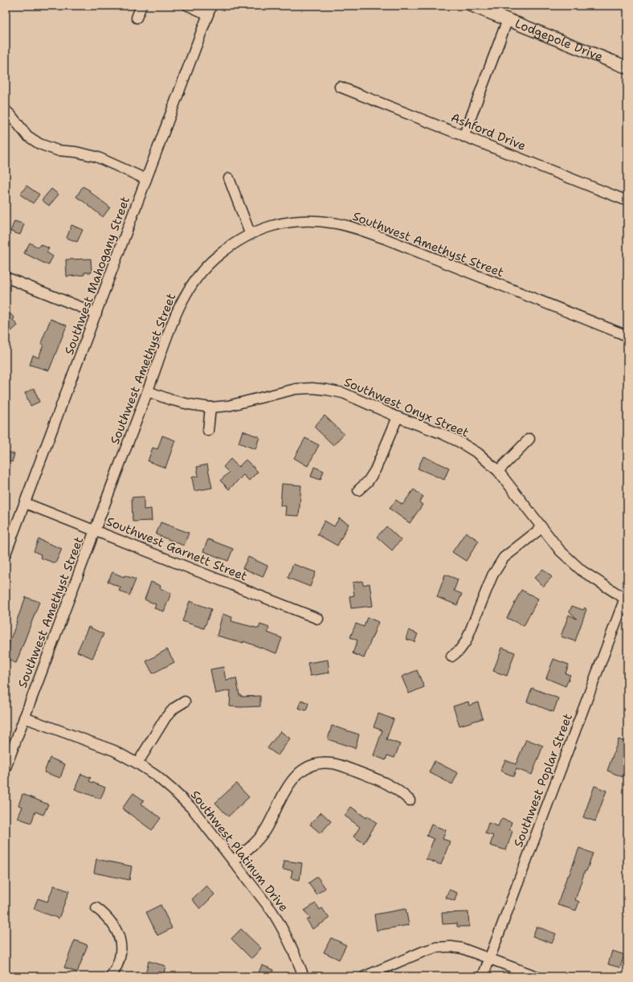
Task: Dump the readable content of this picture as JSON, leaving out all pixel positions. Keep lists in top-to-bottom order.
{
  "streets": {
    "street": [
      "Lodgepole Drive",
      "Ashford Drive",
      "Southwest Amethyst Street",
      "Southwest Mahogany Street",
      "Southwest Onyx Street",
      "Southwest Garnett Street",
      "Southwest Poplar Street",
      "Southwest Platinum Drive"
    ]
  },
  "crossings": [
    ["Southwest Amethyst Street", "Southwest Onyx Street"],
    ["Southwest Amethyst Street", "Southwest Garnett Street"],
    ["Southwest Amethyst Street", "Southwest Platinum Drive"],
    ["Southwest Mahogany Street", "Southwest Garnett Street"],
    ["Southwest Onyx Street", "Southwest Poplar Street"]
  ]
}
